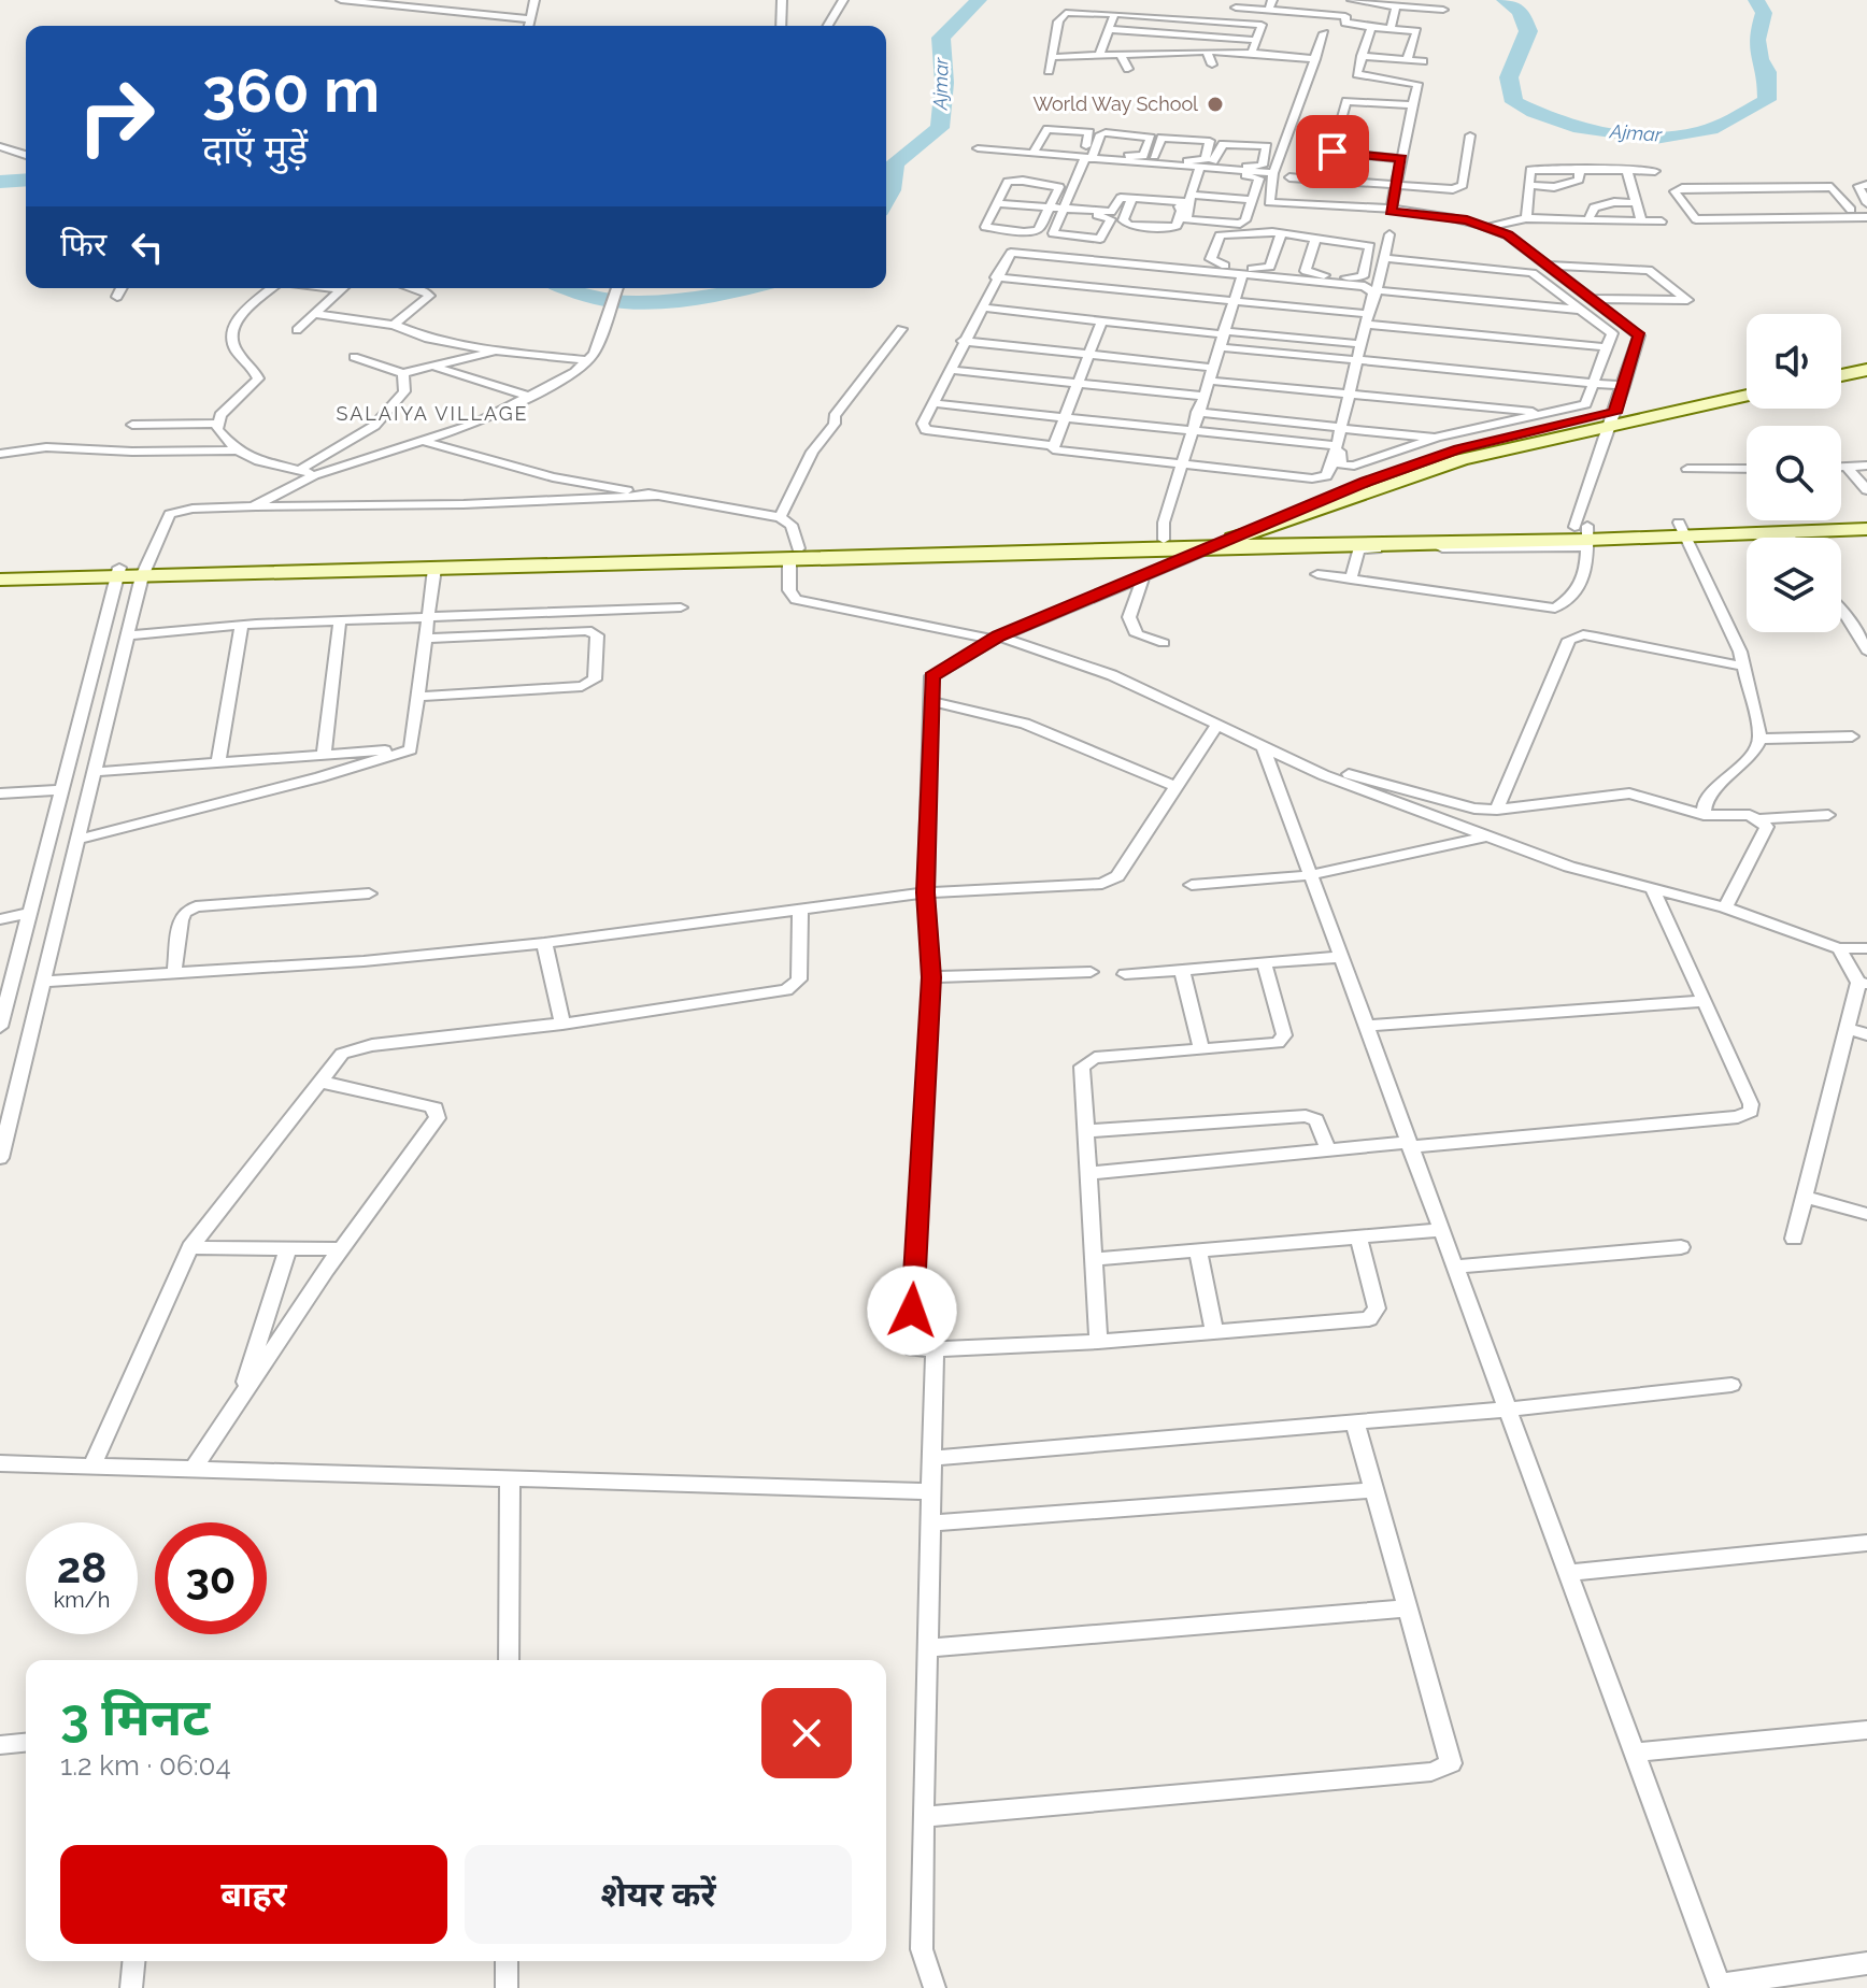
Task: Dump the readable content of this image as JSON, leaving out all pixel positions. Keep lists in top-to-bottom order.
{
  "districts": ["SALAIYA VILLAGE"],
  "water": ["Ajmar"],
  "places": ["World Way School"],
  "page": {
    "turn": ["360 m", "दाएँ मुड़ें"],
    "then": "फिर",
    "speed": "28 km/h",
    "limit": "30",
    "heading": ["3 मिनट", "1.2 km · 06:04"],
    "buttons": ["बाहर", "शेयर करें"]
  }
}
